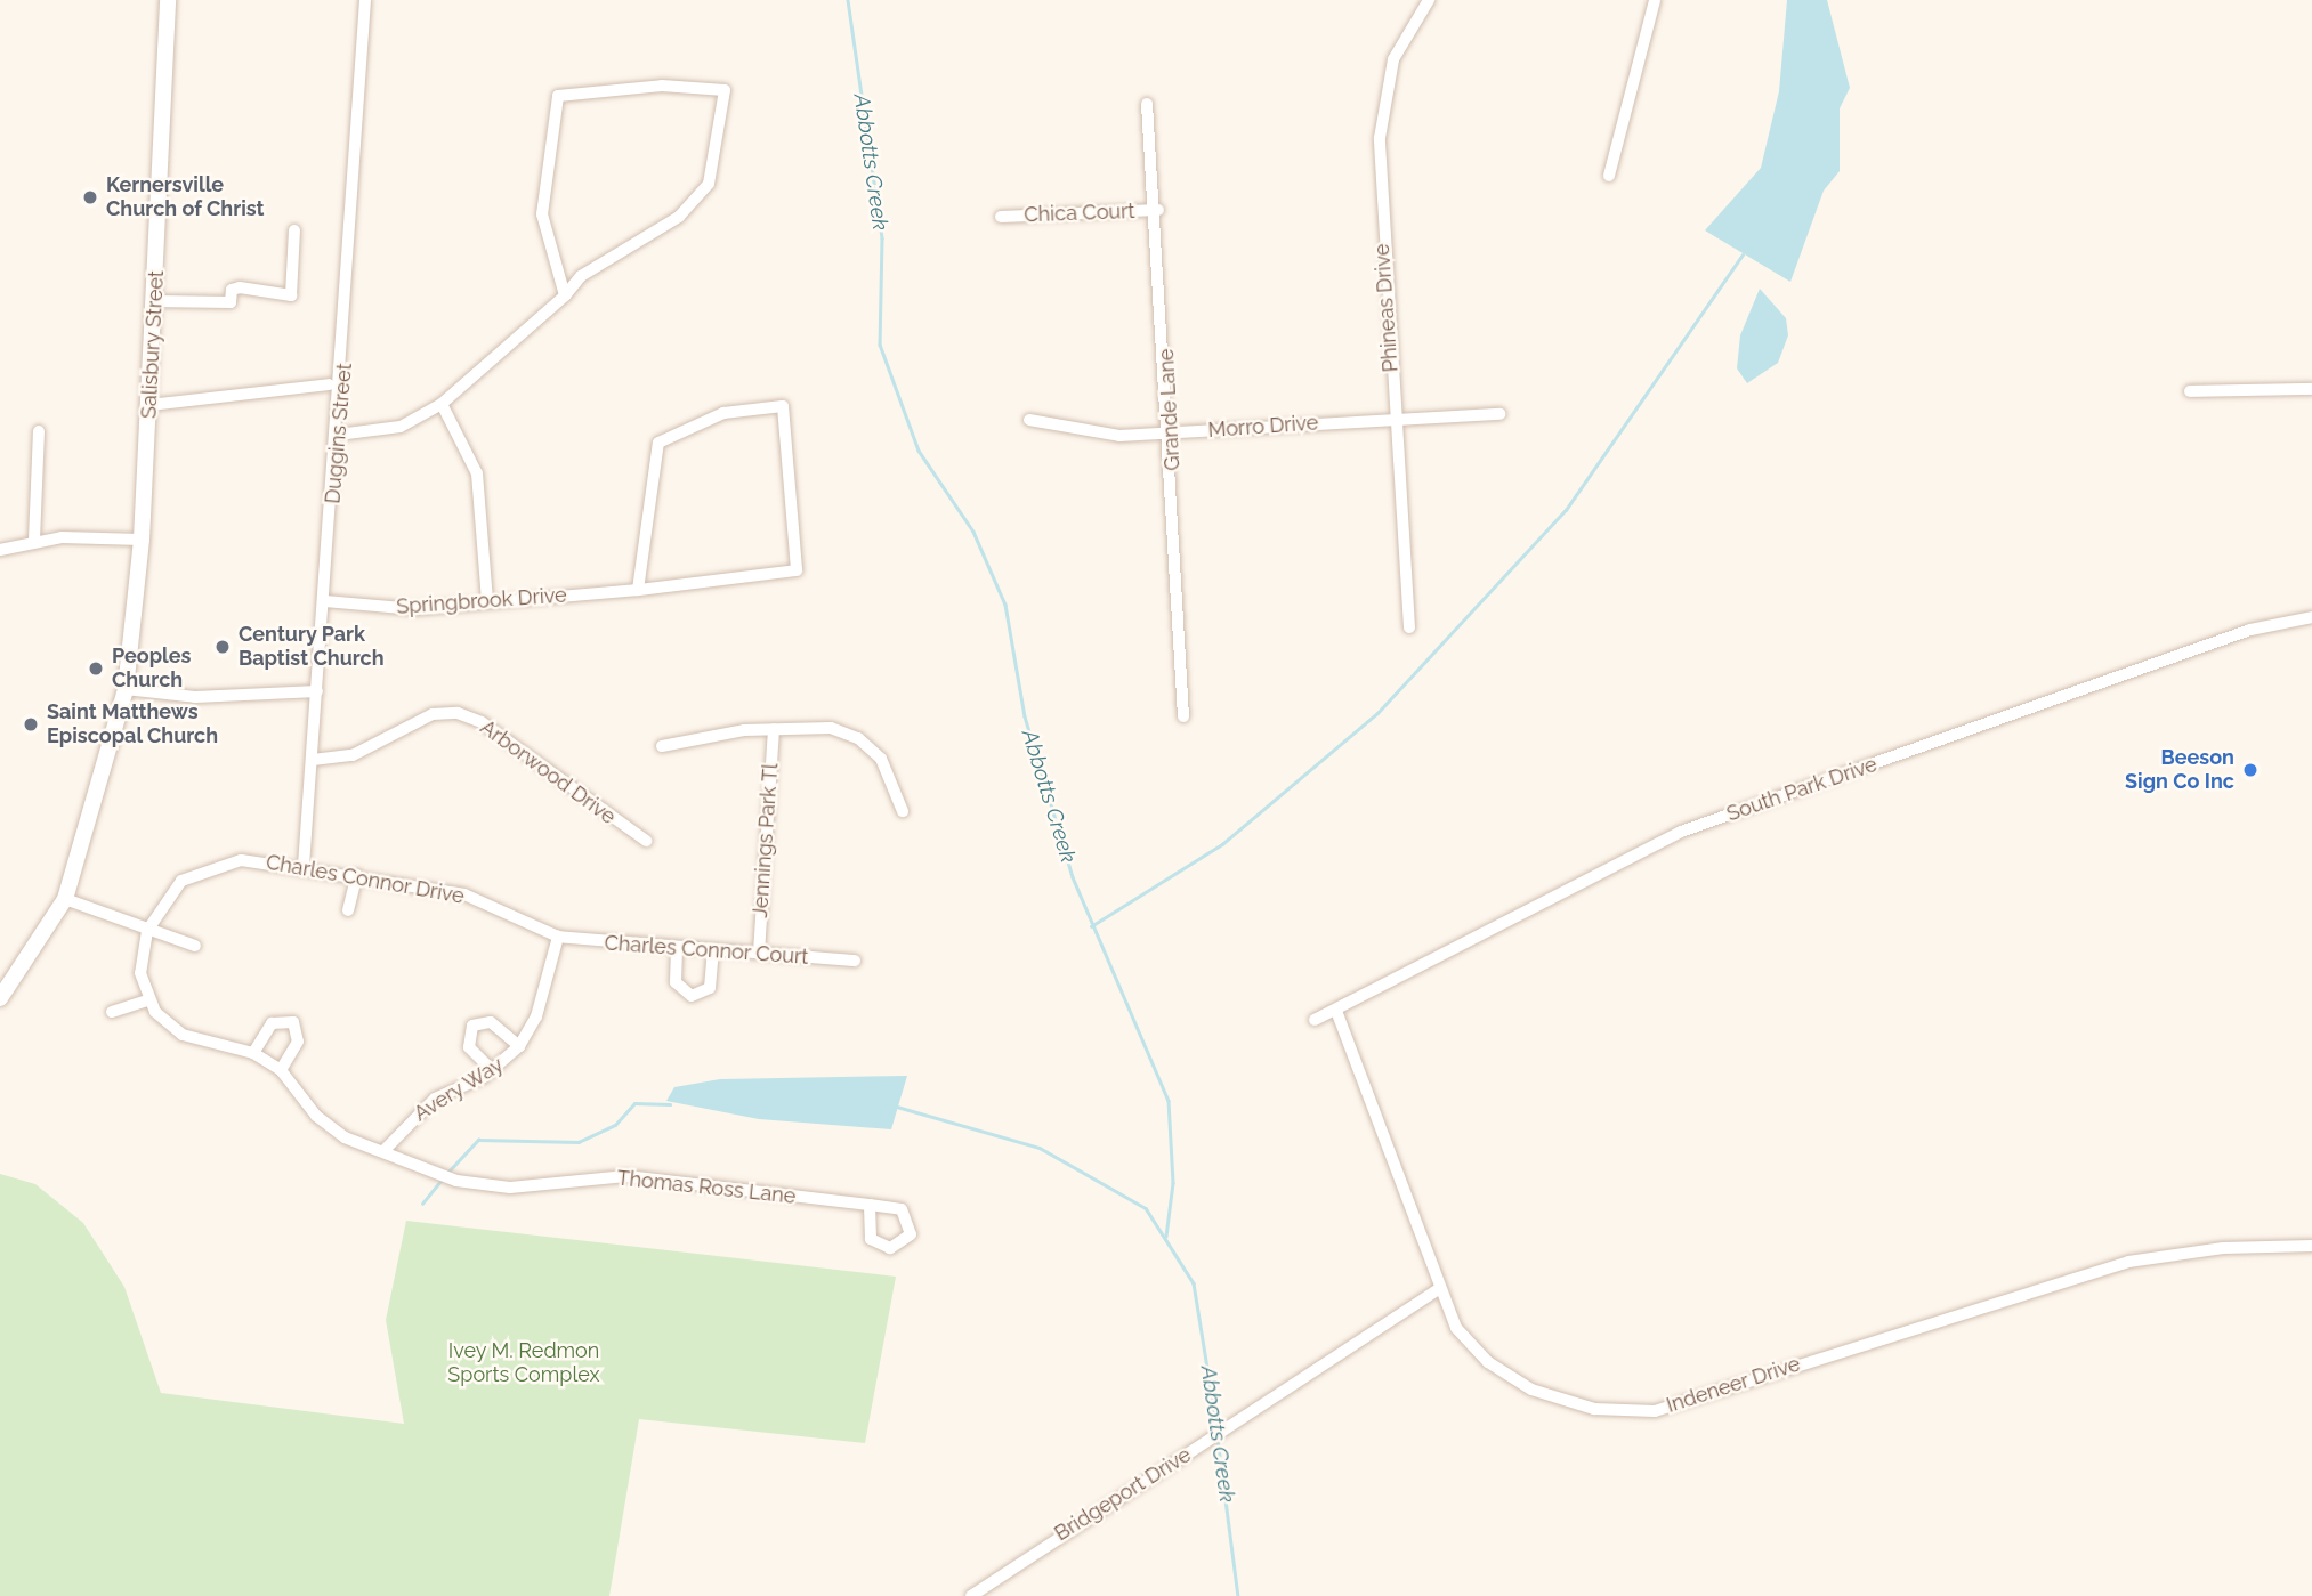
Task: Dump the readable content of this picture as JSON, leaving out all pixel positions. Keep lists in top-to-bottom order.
{
  "streets": {
    "main road": ["Salisbury Street"],
    "street": [
      "Chica Court",
      "Phineas Drive",
      "Grande Lane",
      "Morro Drive",
      "Duggins Street",
      "Springbrook Drive",
      "Arborwood Drive",
      "South Park Drive",
      "Jennings Park Tl",
      "Charles Connor Drive",
      "Charles Connor Court",
      "Avery Way",
      "Thomas Ross Lane",
      "Indeneer Drive",
      "Bridgeport Drive"
    ]
  },
  "crossings": [
    ["Chica Court", "Grande Lane"],
    ["Phineas Drive", "Morro Drive"],
    ["Grande Lane", "Morro Drive"],
    ["Duggins Street", "Springbrook Drive"],
    ["Duggins Street", "Arborwood Drive"],
    ["Duggins Street", "Charles Connor Drive"],
    ["South Park Drive", "Indeneer Drive"],
    ["Jennings Park Tl", "Charles Connor Court"],
    ["Charles Connor Drive", "Charles Connor Court"],
    ["Charles Connor Drive", "Avery Way"],
    ["Charles Connor Court", "Avery Way"],
    ["Avery Way", "Thomas Ross Lane"],
    ["Indeneer Drive", "Bridgeport Drive"]
  ],
  "water": ["Abbotts Creek"],
  "parks": ["Ivey M. Redmon Sports Complex"],
  "places": [
    "Kernersville Church of Christ",
    "Century Park Baptist Church",
    "Peoples Church",
    "Saint Matthews Episcopal Church",
    "Beeson Sign Co Inc"
  ]
}
